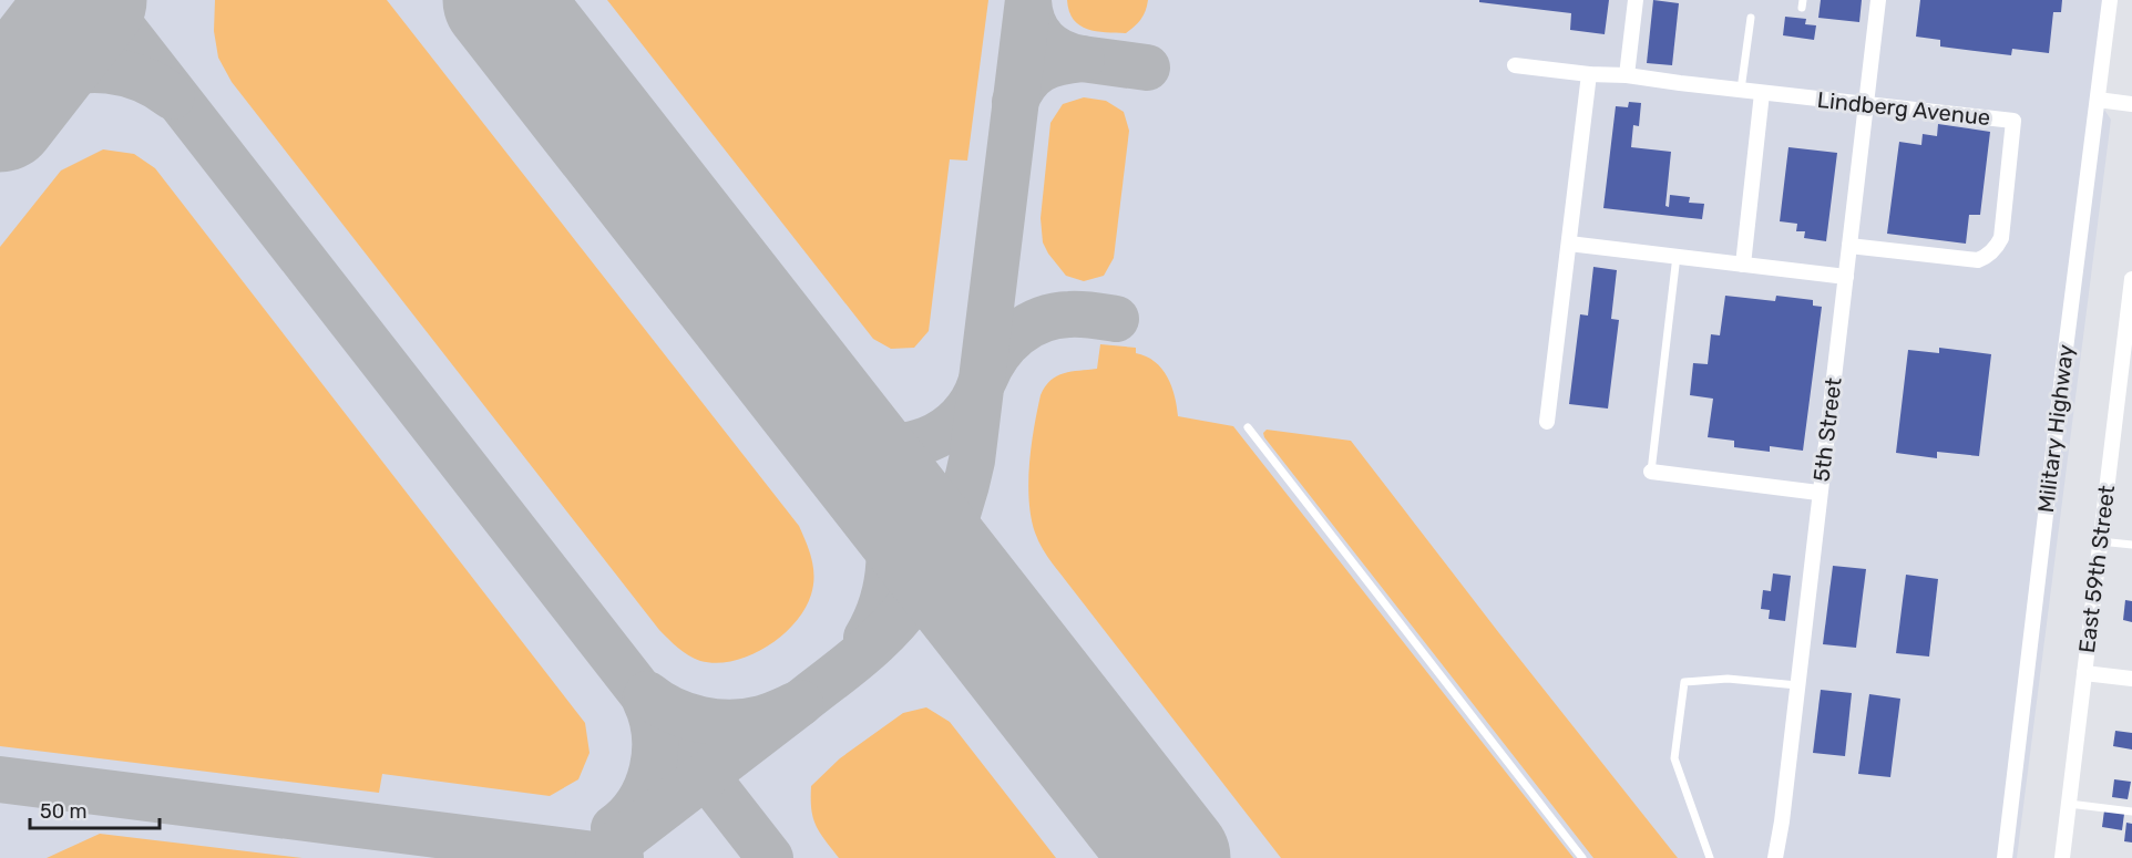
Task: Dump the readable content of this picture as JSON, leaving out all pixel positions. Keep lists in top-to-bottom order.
{
  "streets": {
    "street": [
      "Lindberg Avenue",
      "Military Highway",
      "5th Street",
      "East 59th Street"
    ]
  },
  "crossings": [
    ["Lindberg Avenue", "5th Street"]
  ],
  "scale_bar": "50 m"
}
